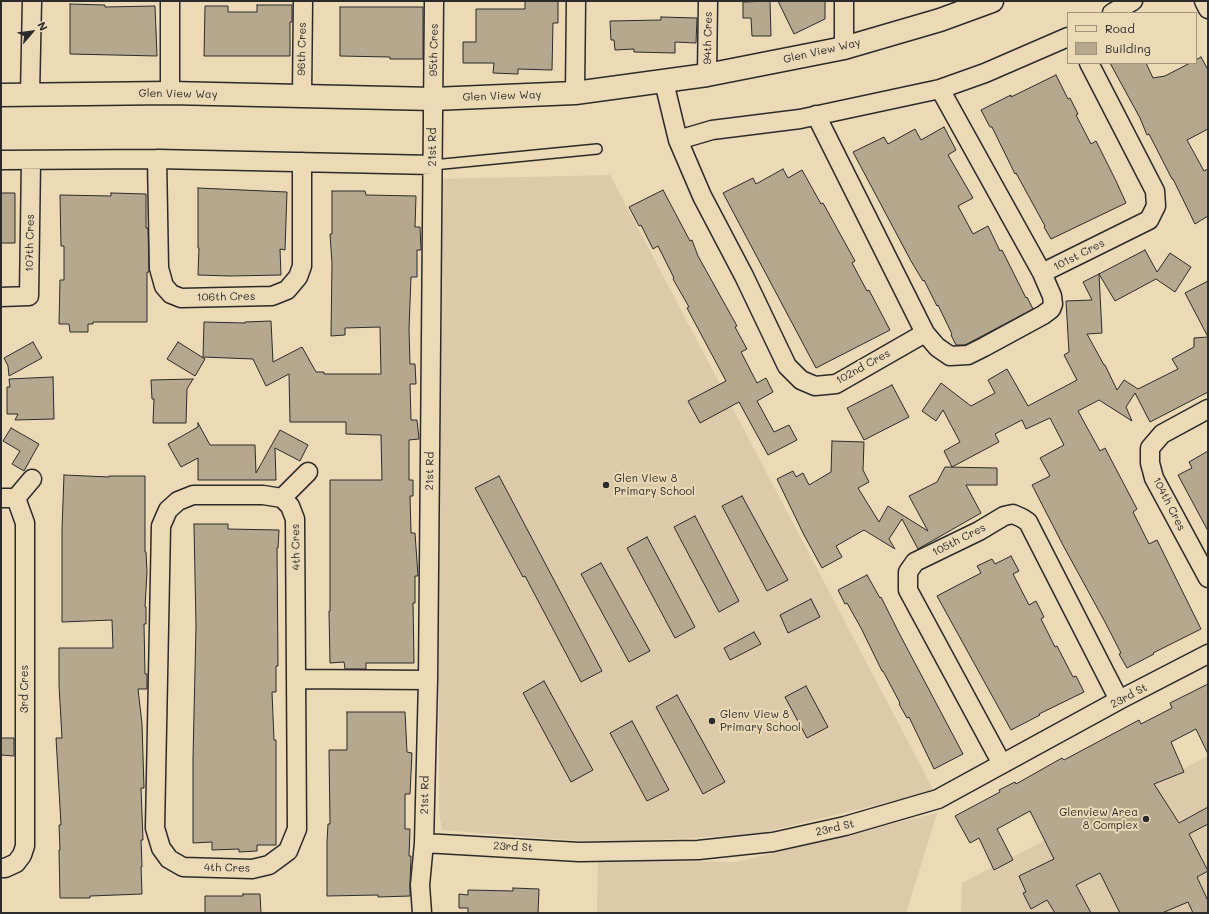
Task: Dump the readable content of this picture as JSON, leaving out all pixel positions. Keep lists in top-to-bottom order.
{
  "streets": {
    "street": [
      "94th Cres",
      "96th Cres",
      "95th Cres",
      "Glen View Way",
      "21st Rd",
      "107th Cres",
      "101st Cres",
      "106th Cres",
      "102nd Cres",
      "104th Cres",
      "105th Cres",
      "4th Cres",
      "3rd Cres",
      "23rd St"
    ]
  },
  "crossings": [
    ["94th Cres", "Glen View Way"],
    ["96th Cres", "Glen View Way"],
    ["95th Cres", "Glen View Way"],
    ["95th Cres", "21st Rd"],
    ["Glen View Way", "21st Rd"],
    ["Glen View Way", "102nd Cres"],
    ["21st Rd", "23rd St"],
    ["105th Cres", "23rd St"]
  ],
  "places": ["Glen View 8 Primary School", "Glenv View 8 Primary School", "Glenview Area 8 Complex"],
  "legend": ["Road", "Building"],
  "north": "top right"
}
